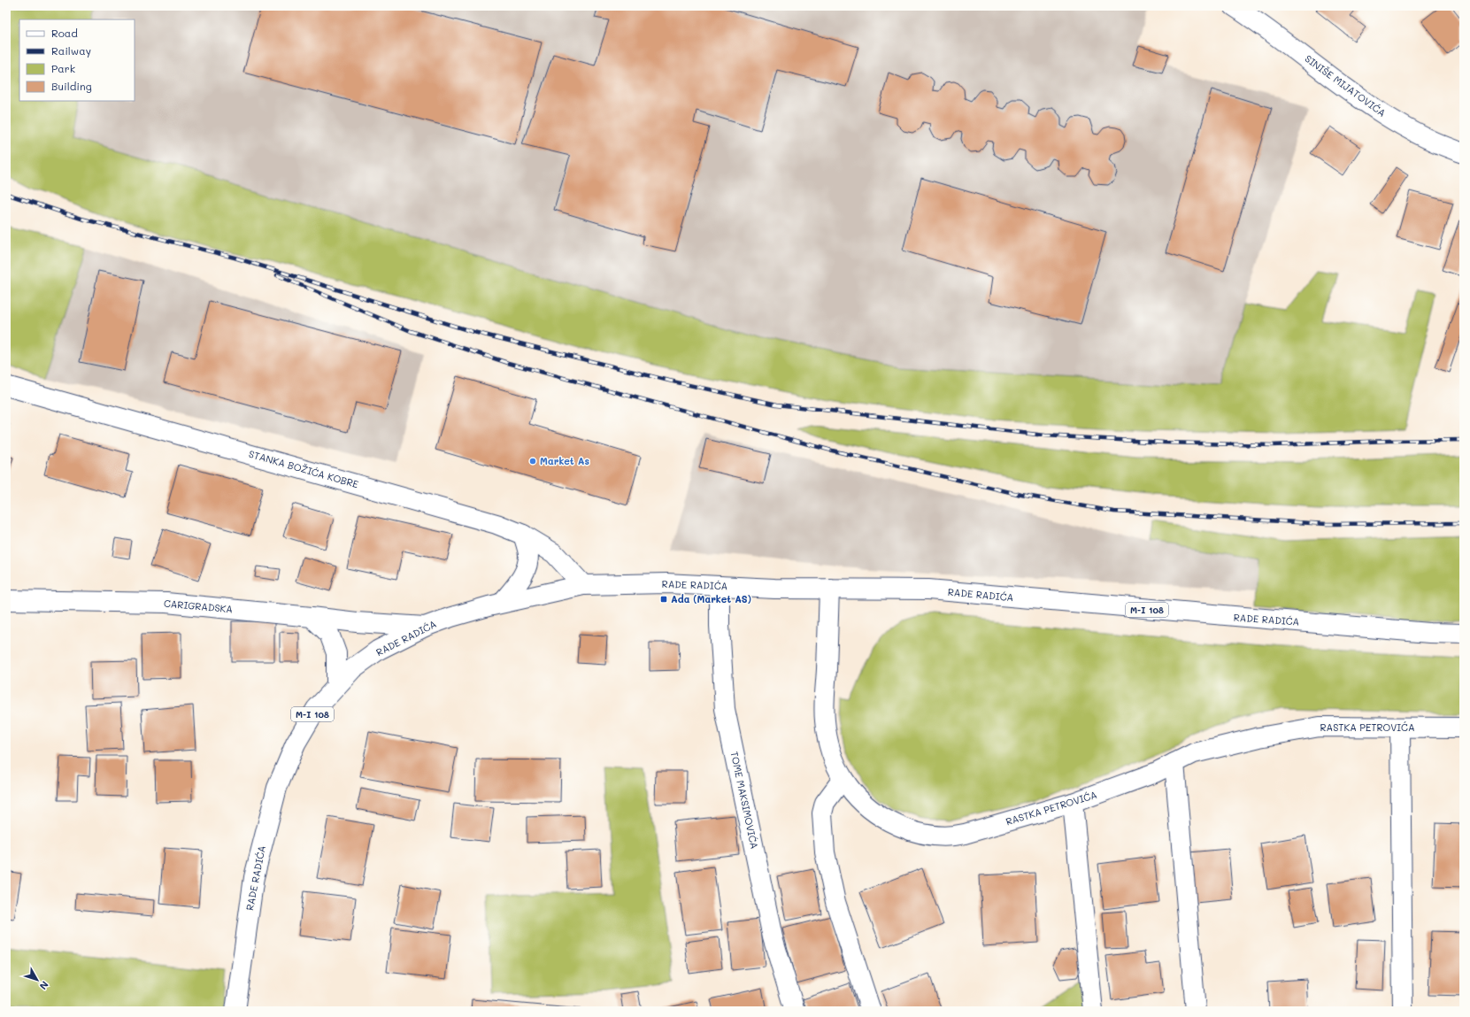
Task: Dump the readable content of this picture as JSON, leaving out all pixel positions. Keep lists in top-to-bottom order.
{
  "streets": {
    "street": [
      "SINIŠE MIJATOVIĆA",
      "STANKA BOŽIĆA KOBRE",
      "RADE RADIĆA",
      "CARIGRADSKA",
      "M-I 108",
      "RASTKA PETROVIĆA",
      "TOME MAKSIMOVIĆA"
    ]
  },
  "crossings": [
    ["STANKA BOŽIĆA KOBRE", "RADE RADIĆA"],
    ["RADE RADIĆA", "CARIGRADSKA"],
    ["RADE RADIĆA", "RASTKA PETROVIĆA"],
    ["RADE RADIĆA", "TOME MAKSIMOVIĆA"]
  ],
  "places": {
    "other": ["Market As"],
    "transit": ["Ada (Market AS)"]
  },
  "legend": [
    "Road",
    "Railway",
    "Park",
    "Building"
  ],
  "north": "bottom right"
}
